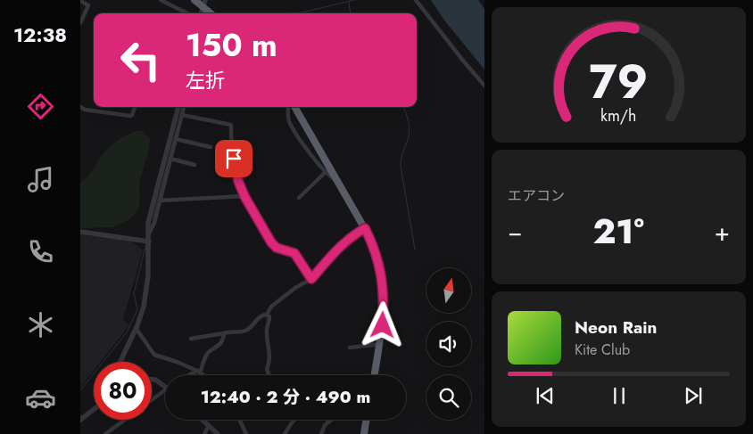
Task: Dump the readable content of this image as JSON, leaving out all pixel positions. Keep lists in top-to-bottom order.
{
  "north": "top",
  "page": {
    "tabs": "12:38",
    "turn": ["150 m", "左折"],
    "tile": "エアコン",
    "heat": ["−", "21°", "+"],
    "song": ["Neon Rain", "Kite Club"],
    "limit": "80",
    "trip": "12:40 · 2 分 · 490 m",
    "gauge": ["79", "km/h"]
  }
}
